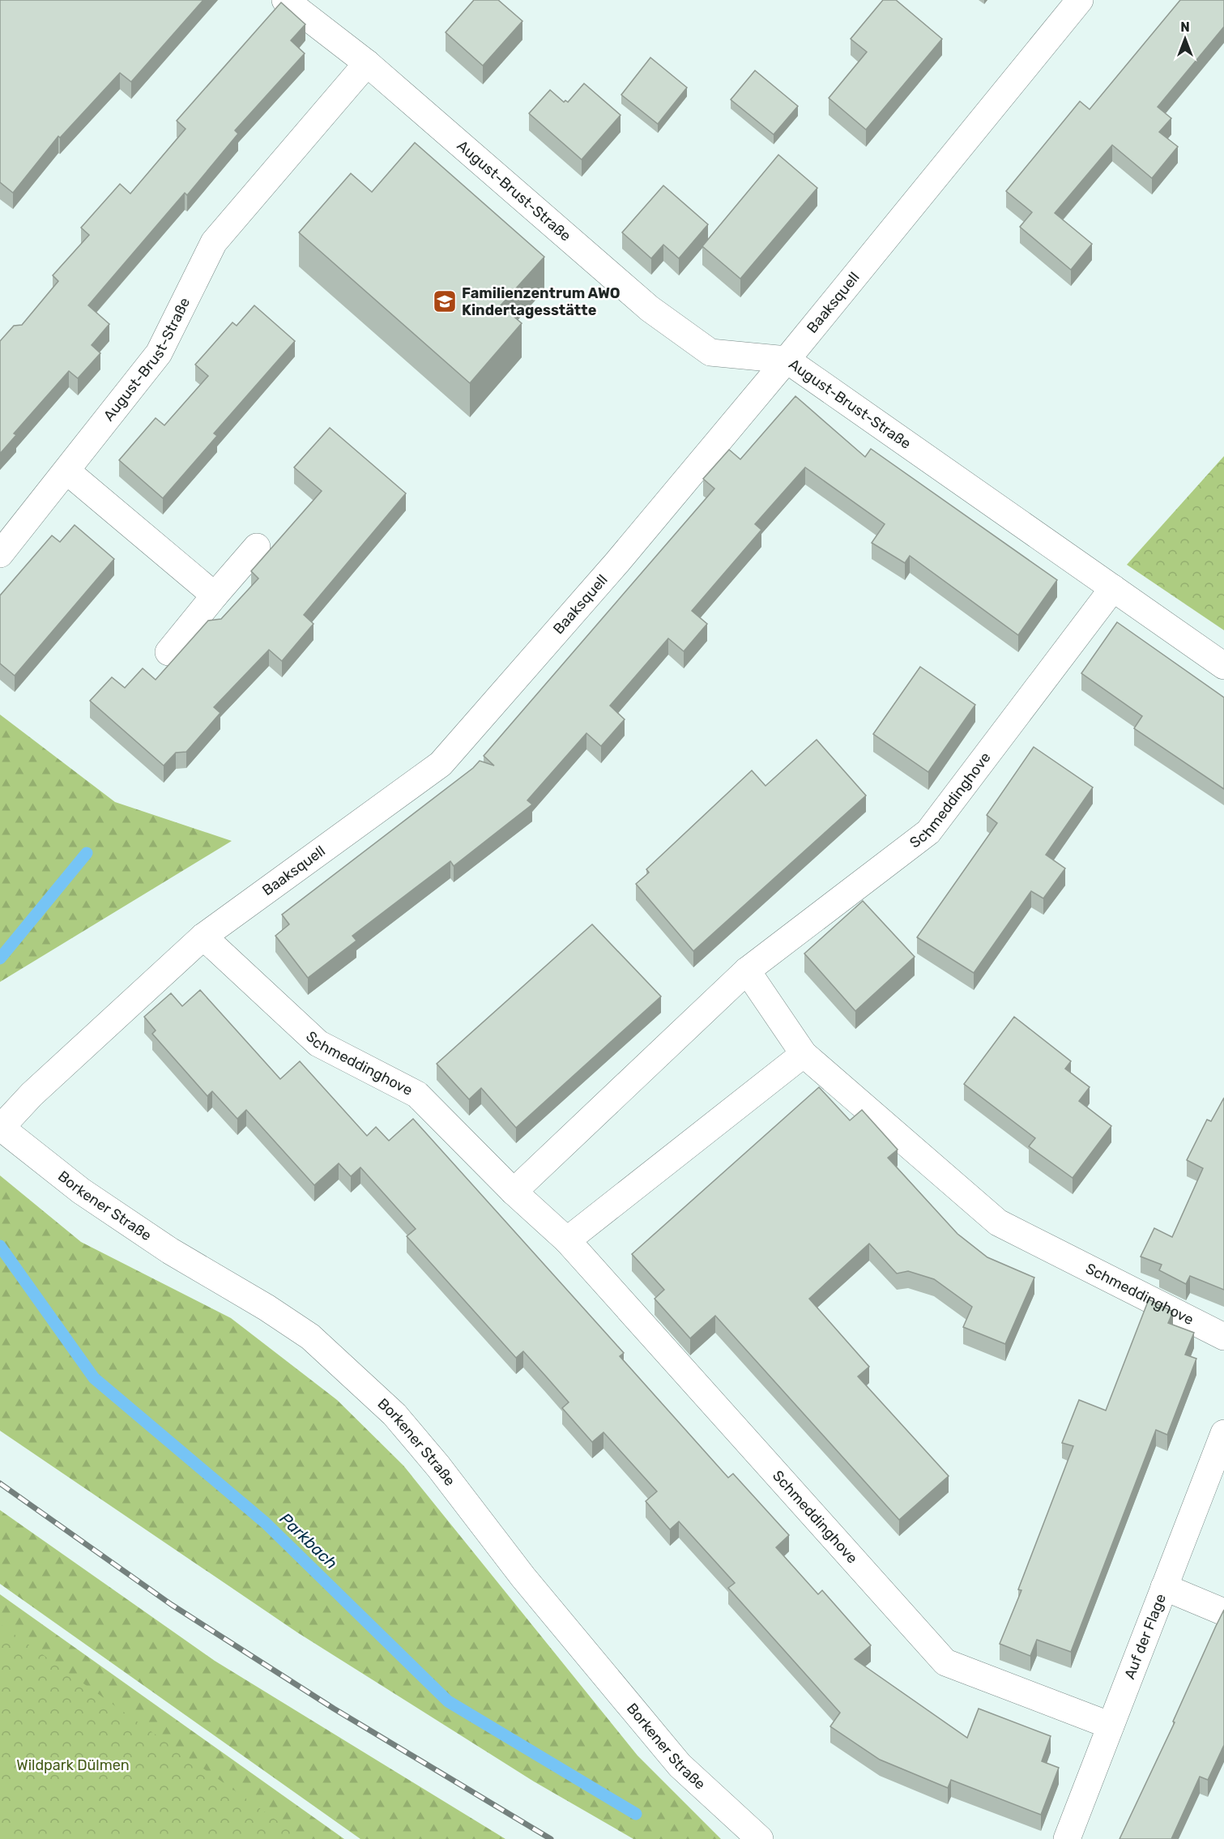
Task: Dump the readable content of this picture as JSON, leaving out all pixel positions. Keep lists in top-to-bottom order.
{
  "streets": {
    "street": [
      "August-Brust-Straße",
      "Baaksquell",
      "Schmeddinghove",
      "Borkener Straße",
      "Auf der Flage"
    ]
  },
  "crossings": [
    ["August-Brust-Straße", "Baaksquell"],
    ["August-Brust-Straße", "Schmeddinghove"],
    ["Baaksquell", "Schmeddinghove"],
    ["Baaksquell", "Borkener Straße"],
    ["Schmeddinghove", "Auf der Flage"]
  ],
  "water": ["Parkbach"],
  "parks": ["Wildpark Dülmen"],
  "places": {
    "school or university": ["Familienzentrum AWO Kindertagesstätte"]
  },
  "north": "top"
}
